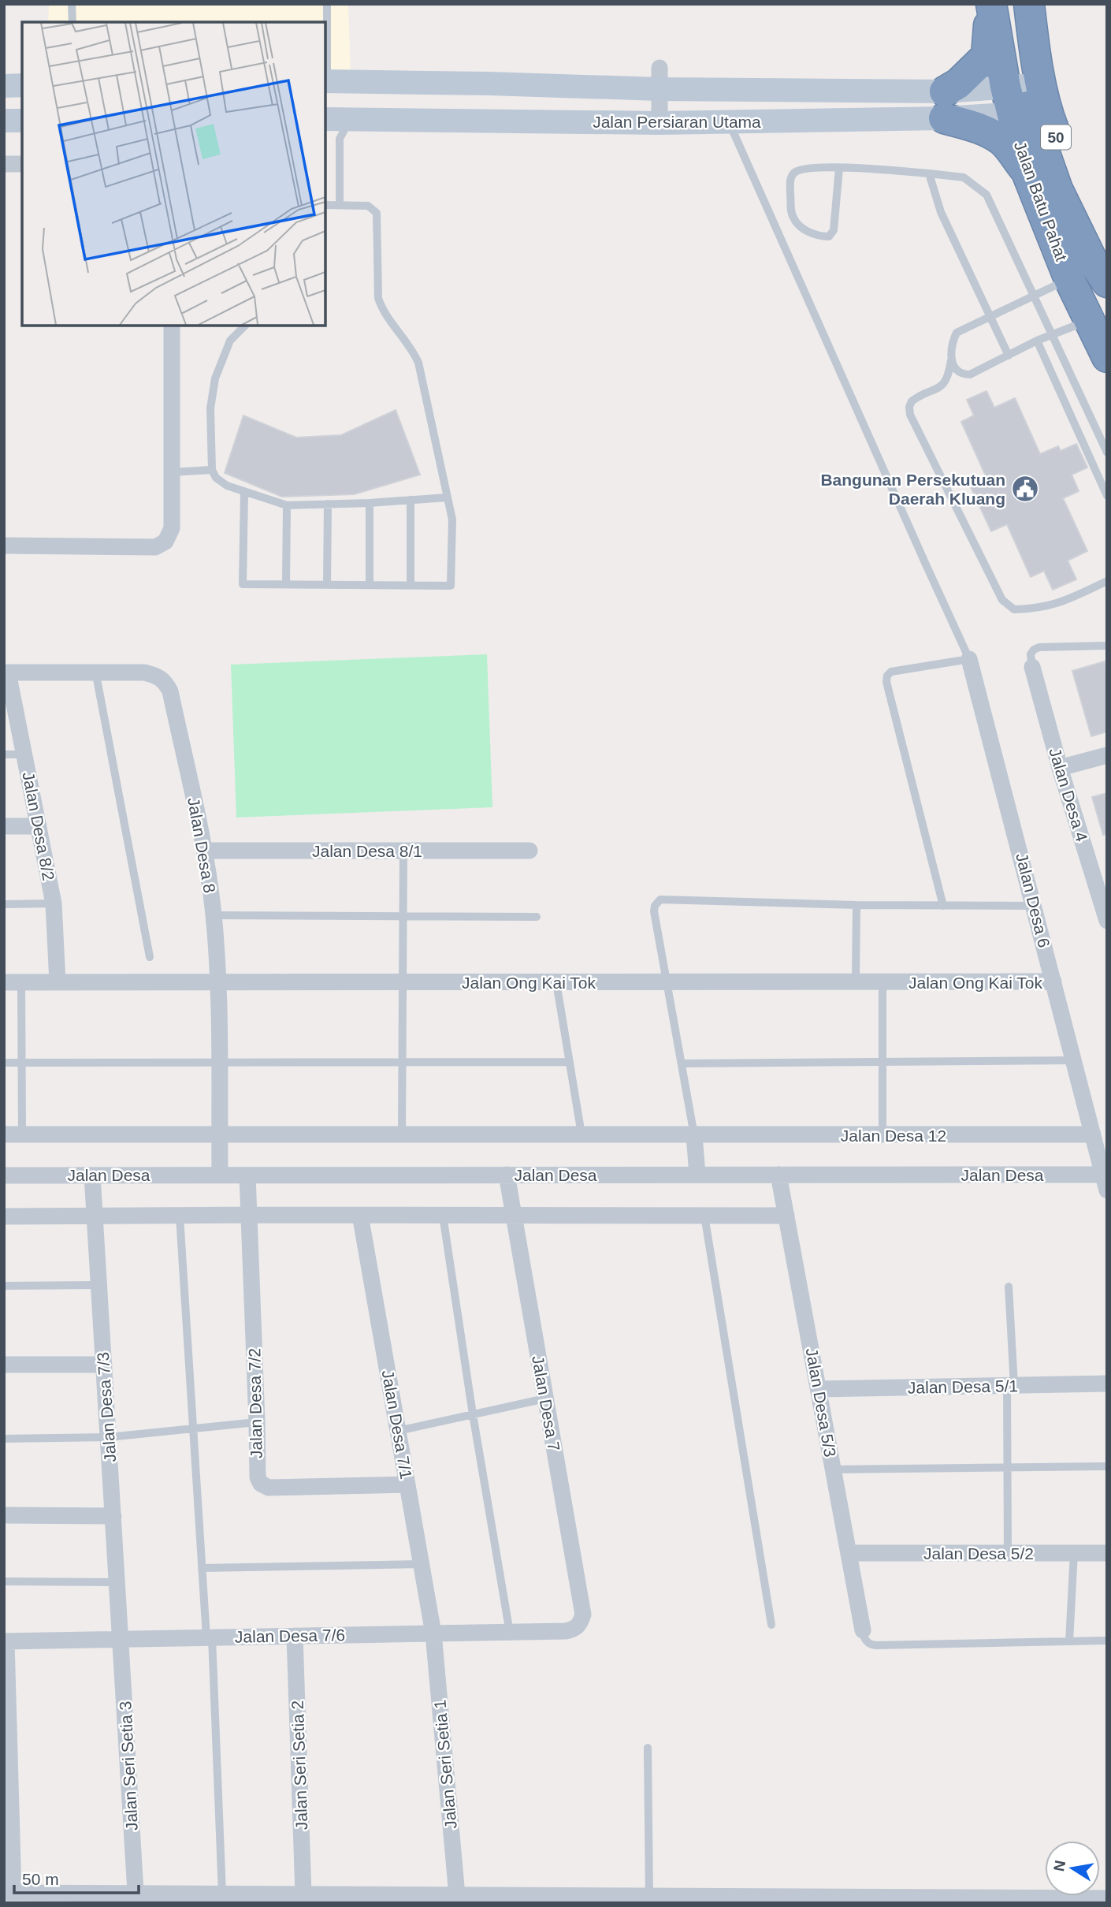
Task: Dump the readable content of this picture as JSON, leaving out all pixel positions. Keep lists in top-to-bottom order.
{
  "streets": {
    "highway": ["50", "Jalan Batu Pahat"],
    "street": [
      "Jalan Persiaran Utama",
      "Jalan Desa 4",
      "Jalan Desa 8/2",
      "Jalan Desa 8",
      "Jalan Desa 8/1",
      "Jalan Desa 6",
      "Jalan Ong Kai Tok",
      "Jalan Desa 12",
      "Jalan Desa",
      "Jalan Desa 5/1",
      "Jalan Desa 5/3",
      "Jalan Desa 7/2",
      "Jalan Desa 7",
      "Jalan Desa 7/3",
      "Jalan Desa 7/1",
      "Jalan Desa 5/2",
      "Jalan Desa 7/6",
      "Jalan Seri Setia 1",
      "Jalan Seri Setia 2",
      "Jalan Seri Setia 3"
    ]
  },
  "crossings": [
    ["Jalan Persiaran Utama", "Jalan Batu Pahat"],
    ["Jalan Desa 8/2", "Jalan Desa 8"],
    ["Jalan Desa 8/2", "Jalan Ong Kai Tok"],
    ["Jalan Desa 8", "Jalan Desa 8/1"],
    ["Jalan Desa 8", "Jalan Ong Kai Tok"],
    ["Jalan Desa 8", "Jalan Desa"],
    ["Jalan Desa 6", "Jalan Ong Kai Tok"],
    ["Jalan Desa 6", "Jalan Desa 12"],
    ["Jalan Desa 6", "Jalan Desa"],
    ["Jalan Desa", "Jalan Desa 5/3"],
    ["Jalan Desa", "Jalan Desa 7/2"],
    ["Jalan Desa", "Jalan Desa 7"],
    ["Jalan Desa", "Jalan Desa 7/3"],
    ["Jalan Desa 5/1", "Jalan Desa 5/3"],
    ["Jalan Desa 5/3", "Jalan Desa 5/2"],
    ["Jalan Desa 7/2", "Jalan Desa 7/1"],
    ["Jalan Desa 7", "Jalan Desa 7/6"],
    ["Jalan Desa 7/3", "Jalan Desa 7/6"],
    ["Jalan Desa 7/3", "Jalan Seri Setia 3"],
    ["Jalan Desa 7/1", "Jalan Desa 7/6"],
    ["Jalan Desa 7/1", "Jalan Seri Setia 1"],
    ["Jalan Desa 7/6", "Jalan Seri Setia 1"],
    ["Jalan Desa 7/6", "Jalan Seri Setia 2"],
    ["Jalan Desa 7/6", "Jalan Seri Setia 3"]
  ],
  "places": {
    "public building": ["Bangunan Persekutuan Daerah Kluang"]
  },
  "scale_bar": "50 m",
  "north": "left"
}
